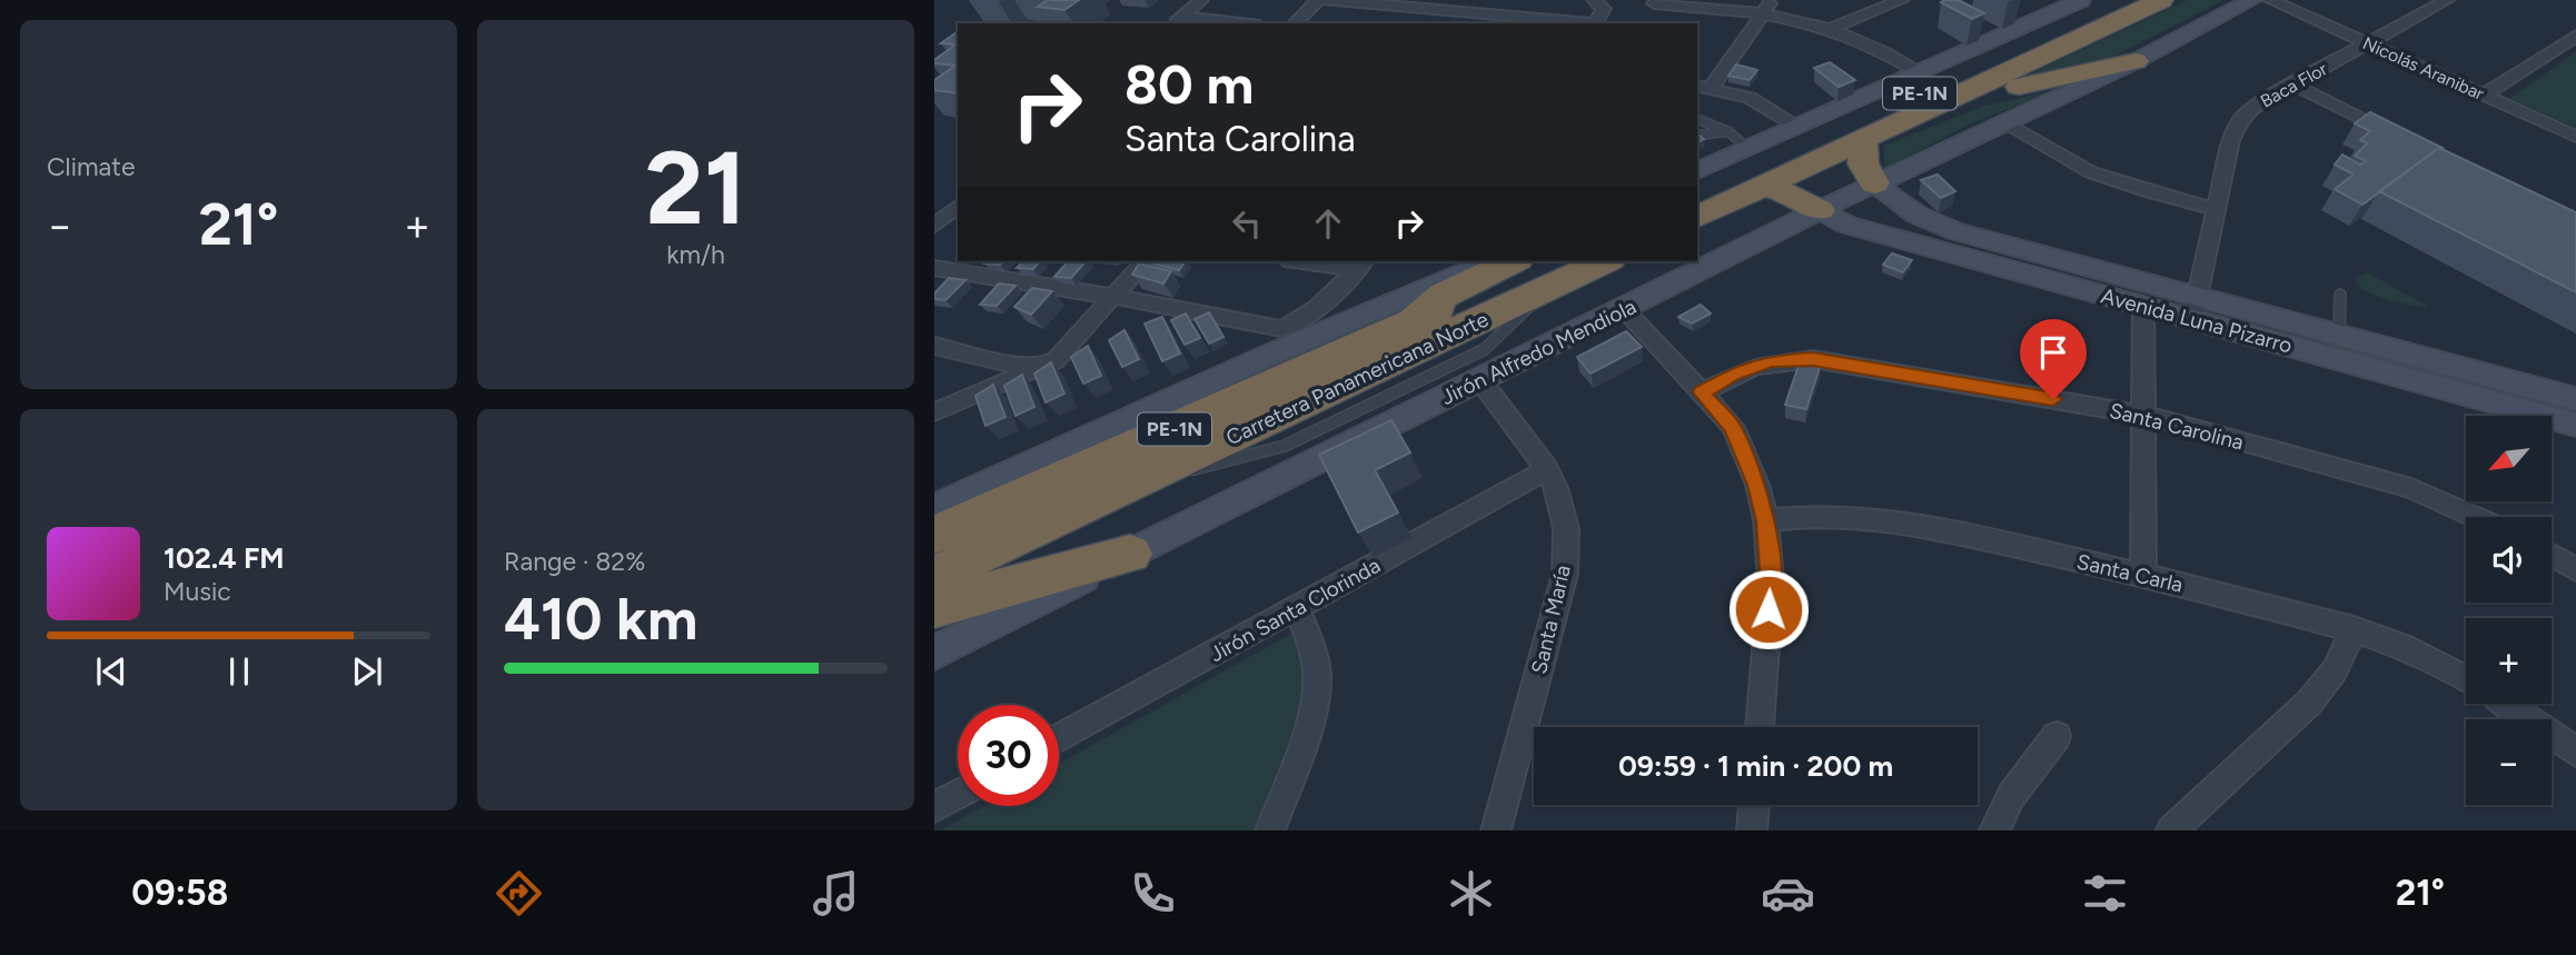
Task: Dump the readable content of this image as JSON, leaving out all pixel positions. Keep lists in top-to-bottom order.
{
  "streets": {
    "highway": ["PE-1N", "Carretera Panamericana Norte"],
    "main road": ["Avenida Luna Pizarro", "Jirón Alfredo Mendiola"],
    "street": [
      "Nicolás Aranibar",
      "Baca Flor",
      "Santa Carolina",
      "Santa Carla",
      "Jirón Santa Clorinda",
      "Santa María"
    ]
  },
  "crossings": [
    ["Nicolás Aranibar", "Baca Flor"],
    ["Baca Flor", "Avenida Luna Pizarro"],
    ["Avenida Luna Pizarro", "Jirón Alfredo Mendiola"],
    ["Jirón Alfredo Mendiola", "Santa María"],
    ["Jirón Santa Clorinda", "Santa María"]
  ],
  "north": "bottom left",
  "page": {
    "tile": [
      "Climate",
      ["21", "km/h"],
      ["Range · 82%", "410 km"]
    ],
    "turn": ["80 m", "Santa Carolina"],
    "heat": ["−", "21°", "+"],
    "map_buttons": ["+", "−"],
    "song": ["102.4 FM", "Music"],
    "limit": "30",
    "trip": "09:59 · 1 min · 200 m",
    "tabs": ["09:58", "21°"]
  }
}
